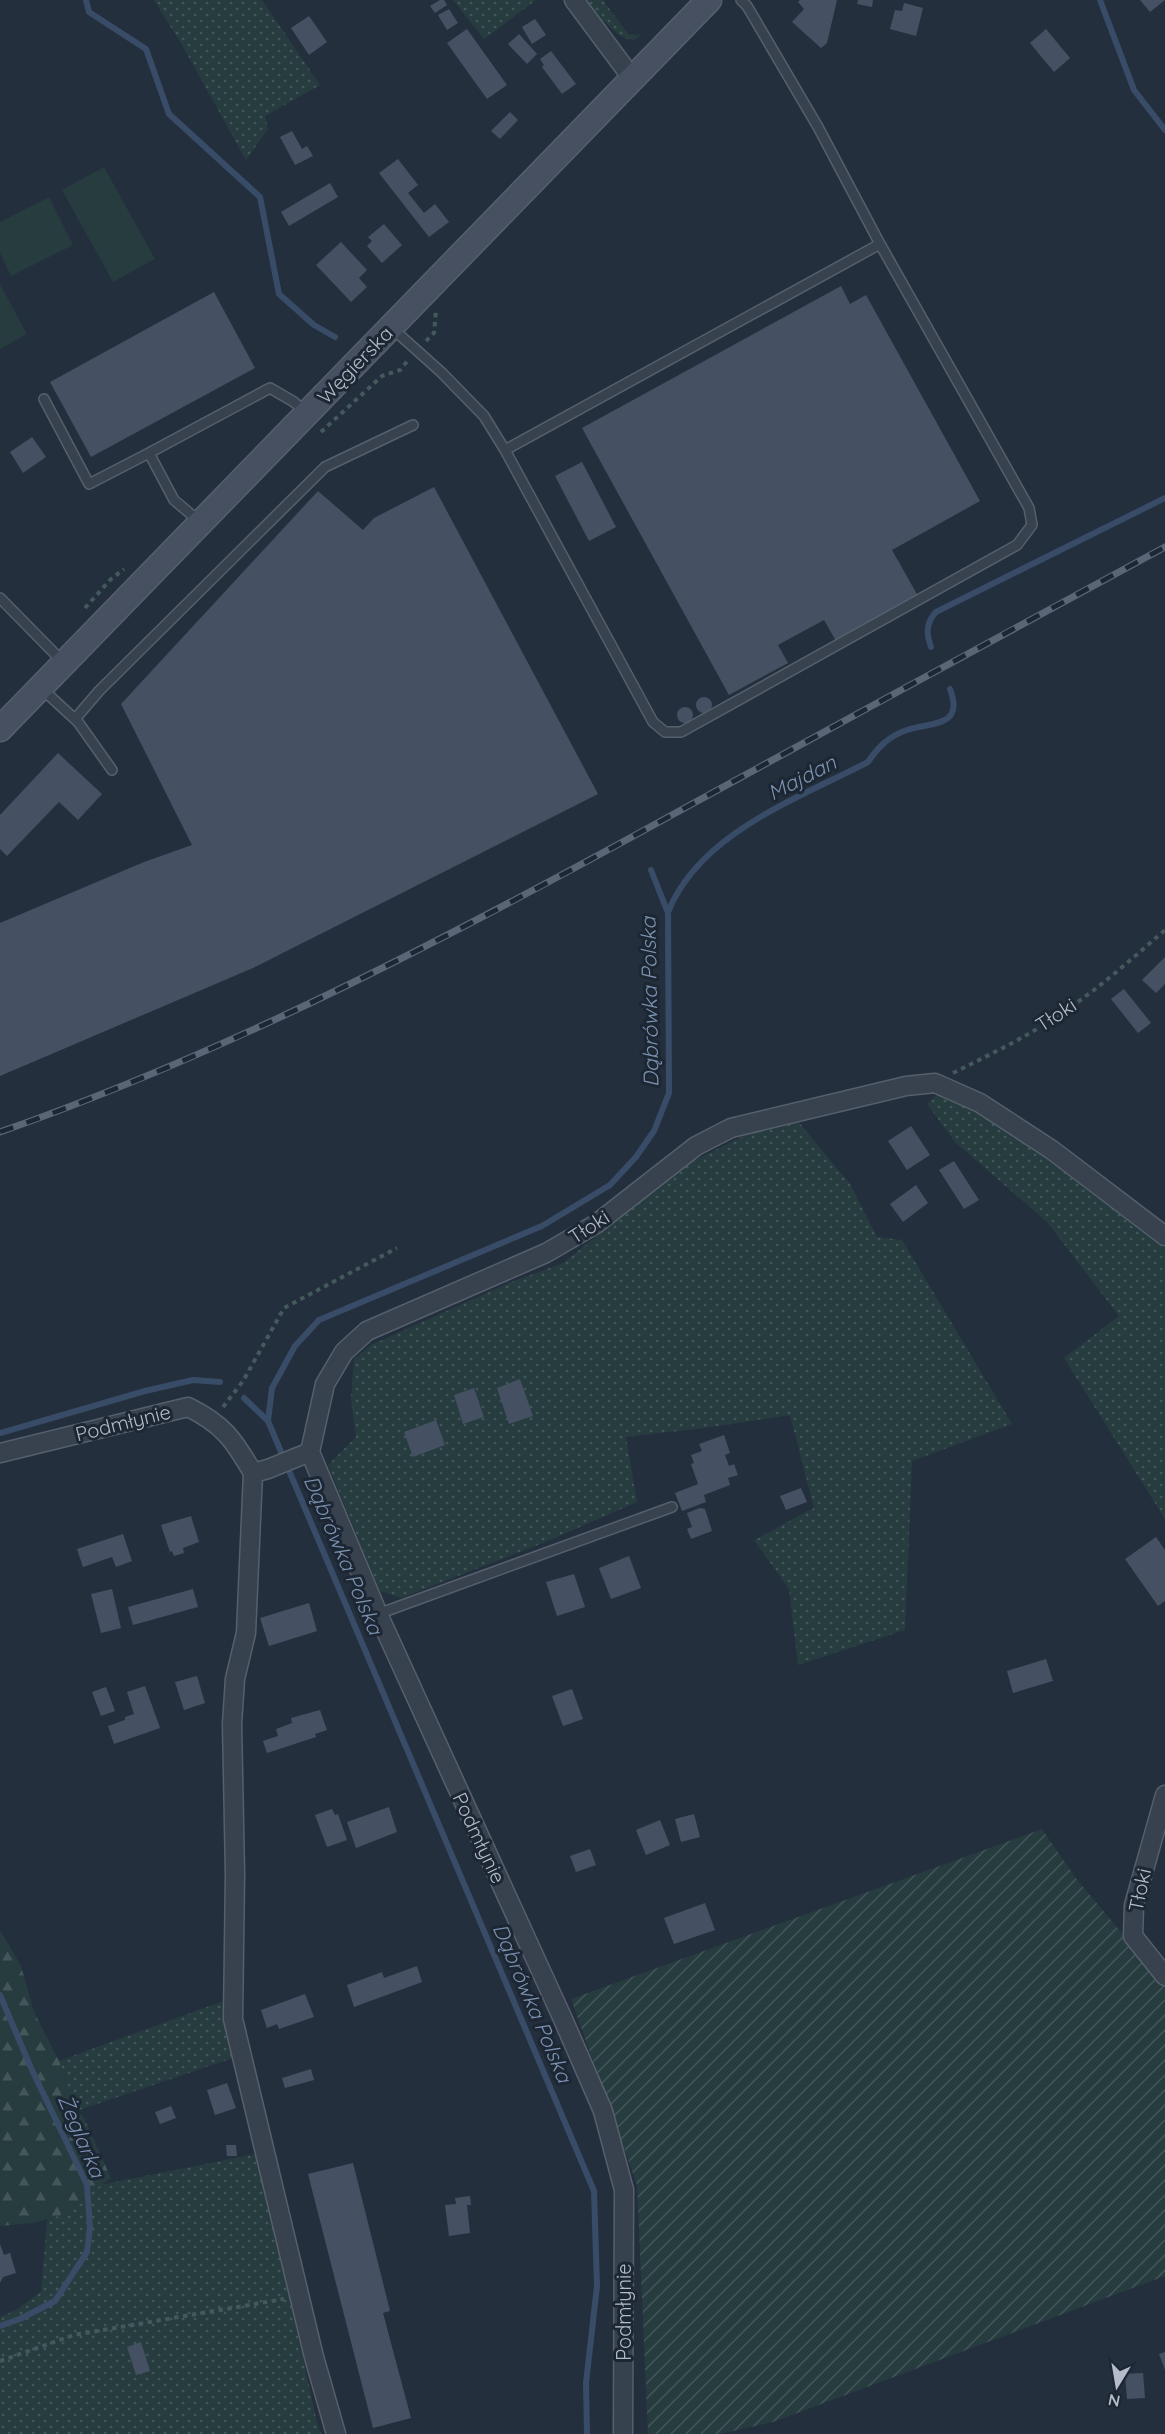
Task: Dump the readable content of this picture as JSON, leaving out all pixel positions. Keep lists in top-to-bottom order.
{
  "streets": {
    "main road": ["Węgierska"],
    "street": ["Tłoki", "Podmłynie"]
  },
  "crossings": [
    ["Tłoki", "Podmłynie"]
  ],
  "water": ["Majdan", "Dąbrówka Polska", "Żeglarka"],
  "north": "bottom"
}
